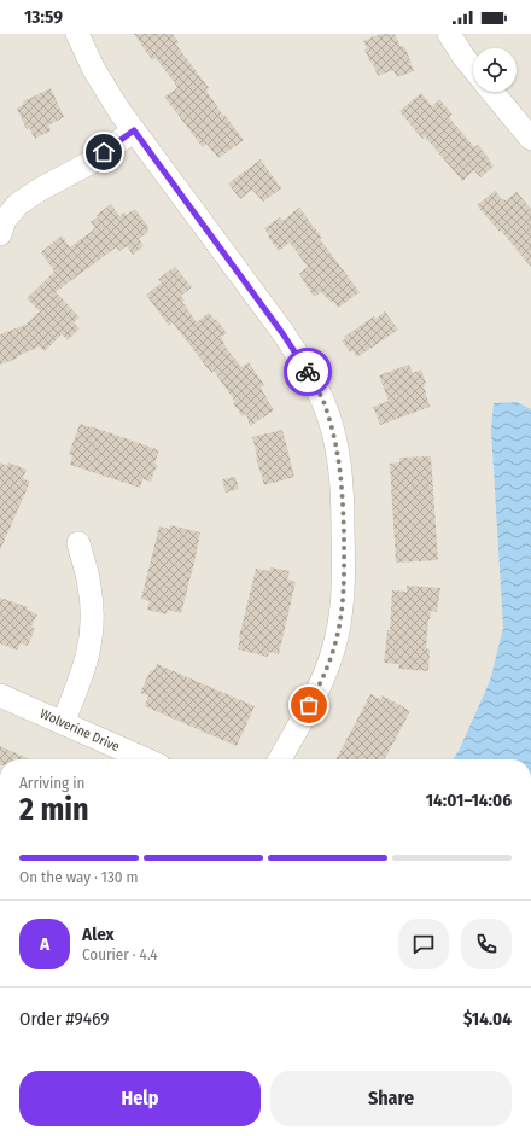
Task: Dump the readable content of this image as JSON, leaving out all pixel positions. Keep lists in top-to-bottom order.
{
  "streets": {
    "street": ["Wolverine Drive"]
  },
  "page": {
    "status": "13:59",
    "heading": ["2 min", "Arriving in", "14:01–14:06"],
    "panel": [
      "Alex",
      "Courier · 4.4",
      "Order #9469",
      "$14.04"
    ],
    "bar": "On the way · 130 m",
    "round": "A",
    "buttons": ["Help", "Share"]
  }
}
